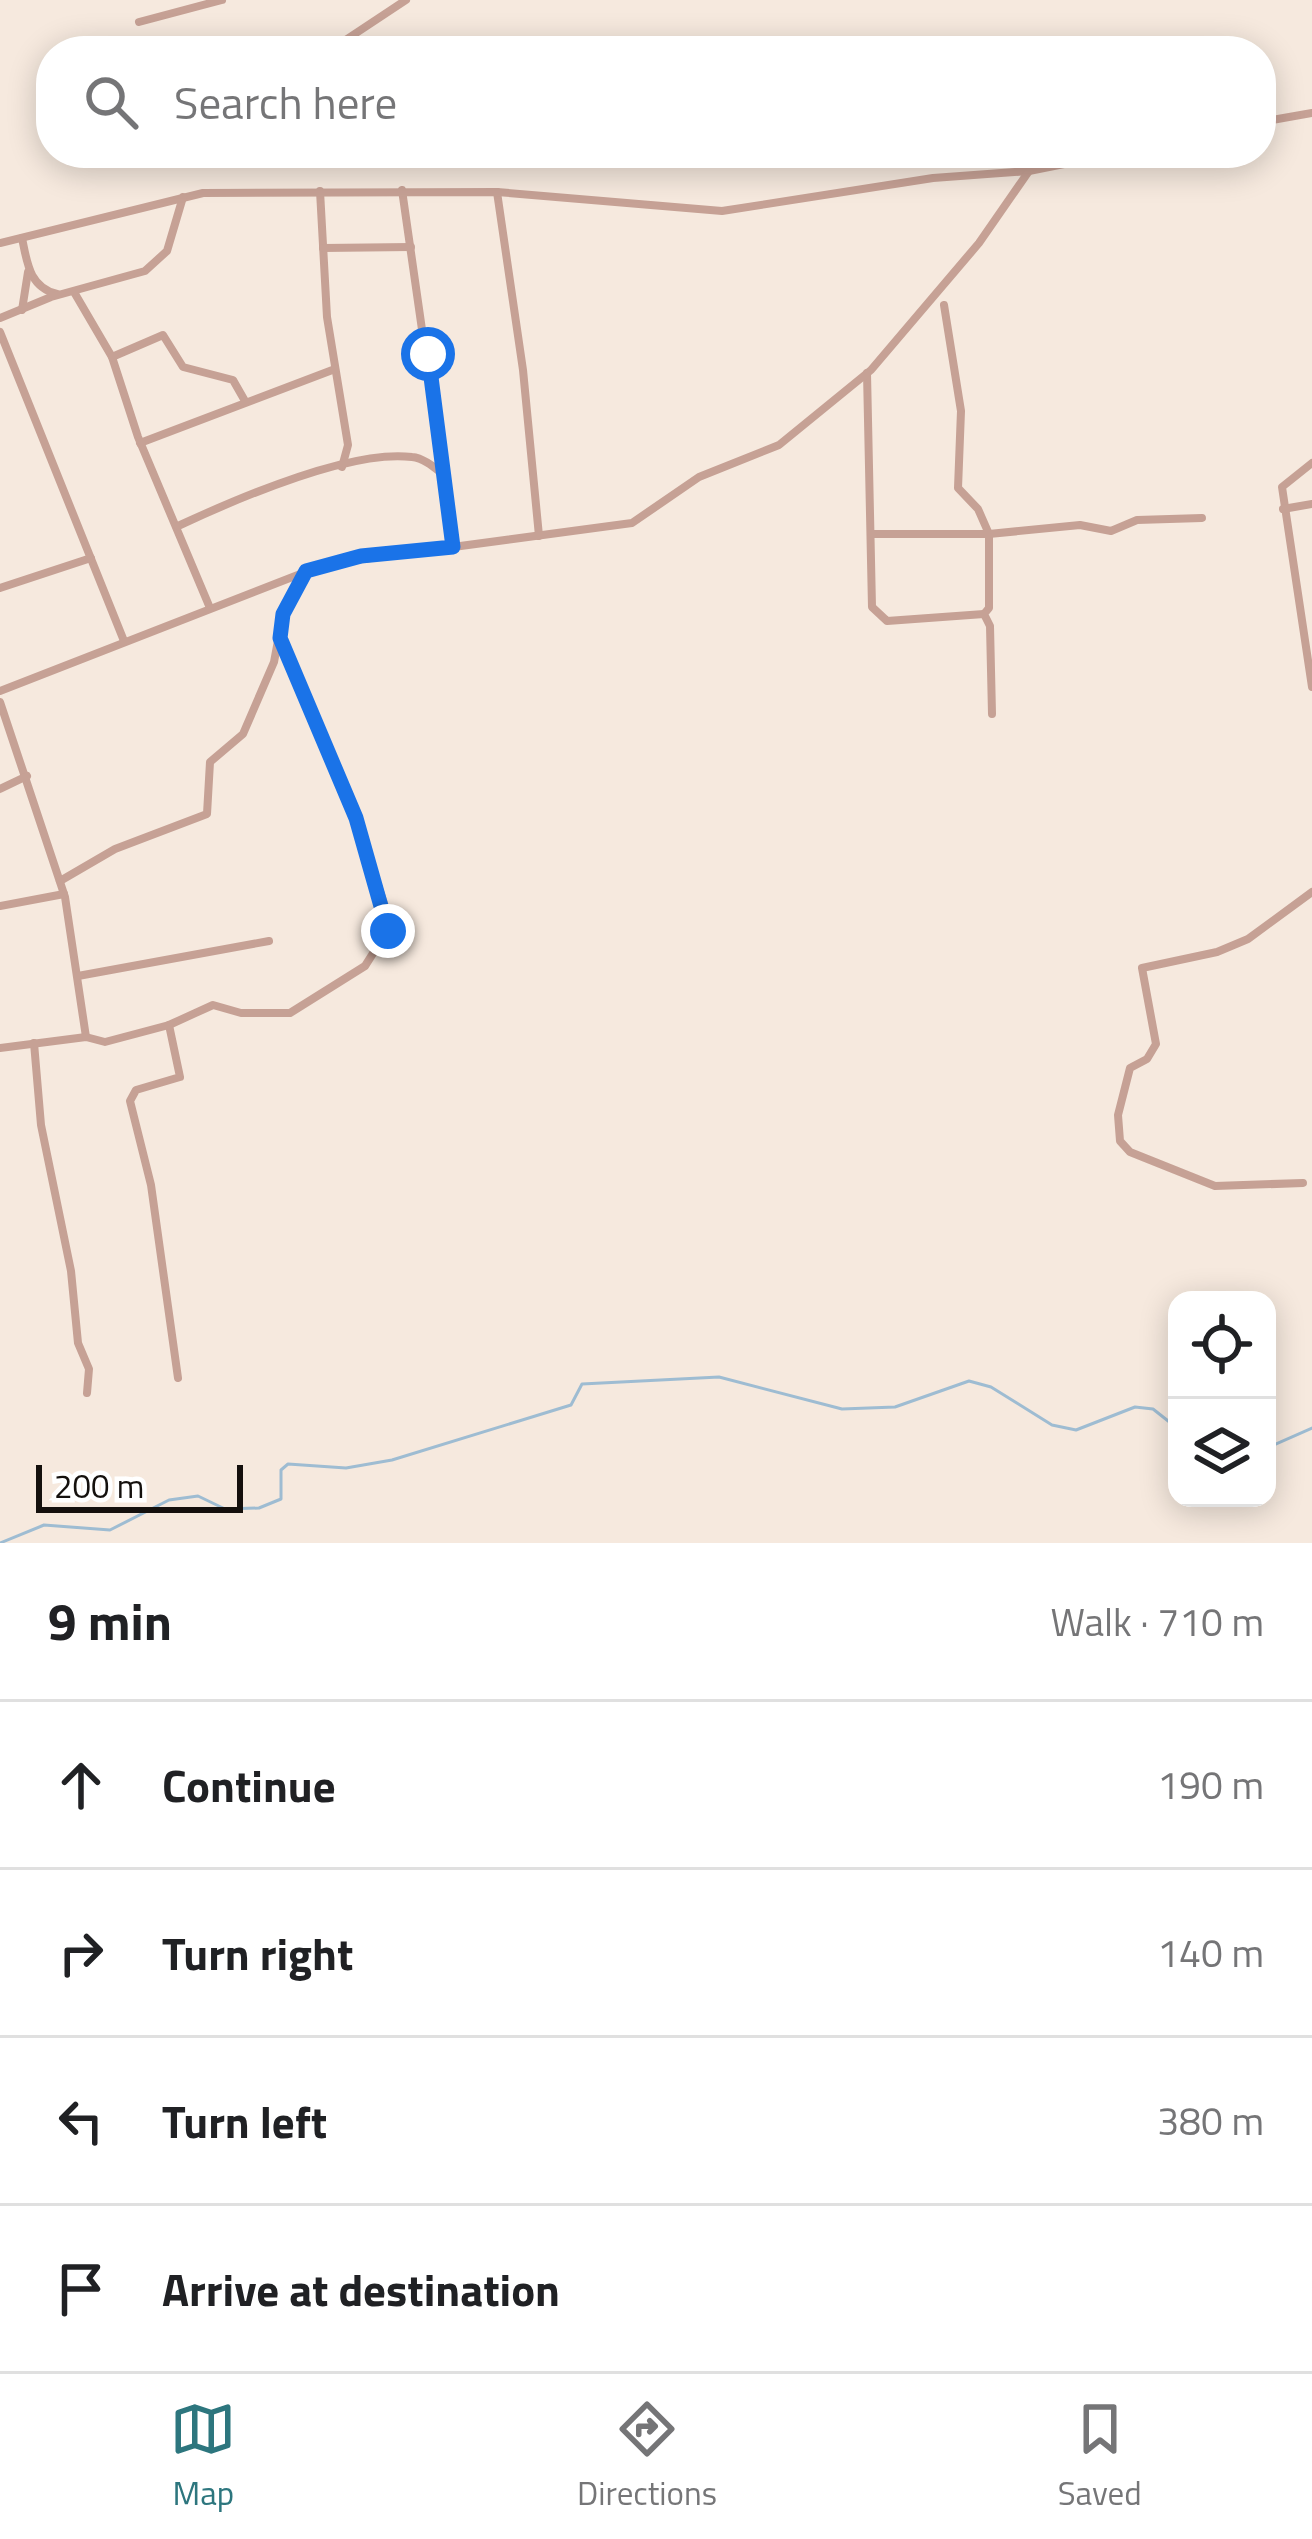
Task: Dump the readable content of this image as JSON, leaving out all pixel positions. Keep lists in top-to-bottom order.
{
  "scale_bar": "200 m",
  "page": {
    "search": "Search here",
    "scale": "200 m",
    "heading": ["9 min", "Walk · 710 m"],
    "list": [
      ["Continue", "190 m"],
      ["Turn right", "140 m"],
      ["Turn left", "380 m"],
      "Arrive at destination"
    ],
    "nav": ["Map", "Directions", "Saved"]
  }
}
